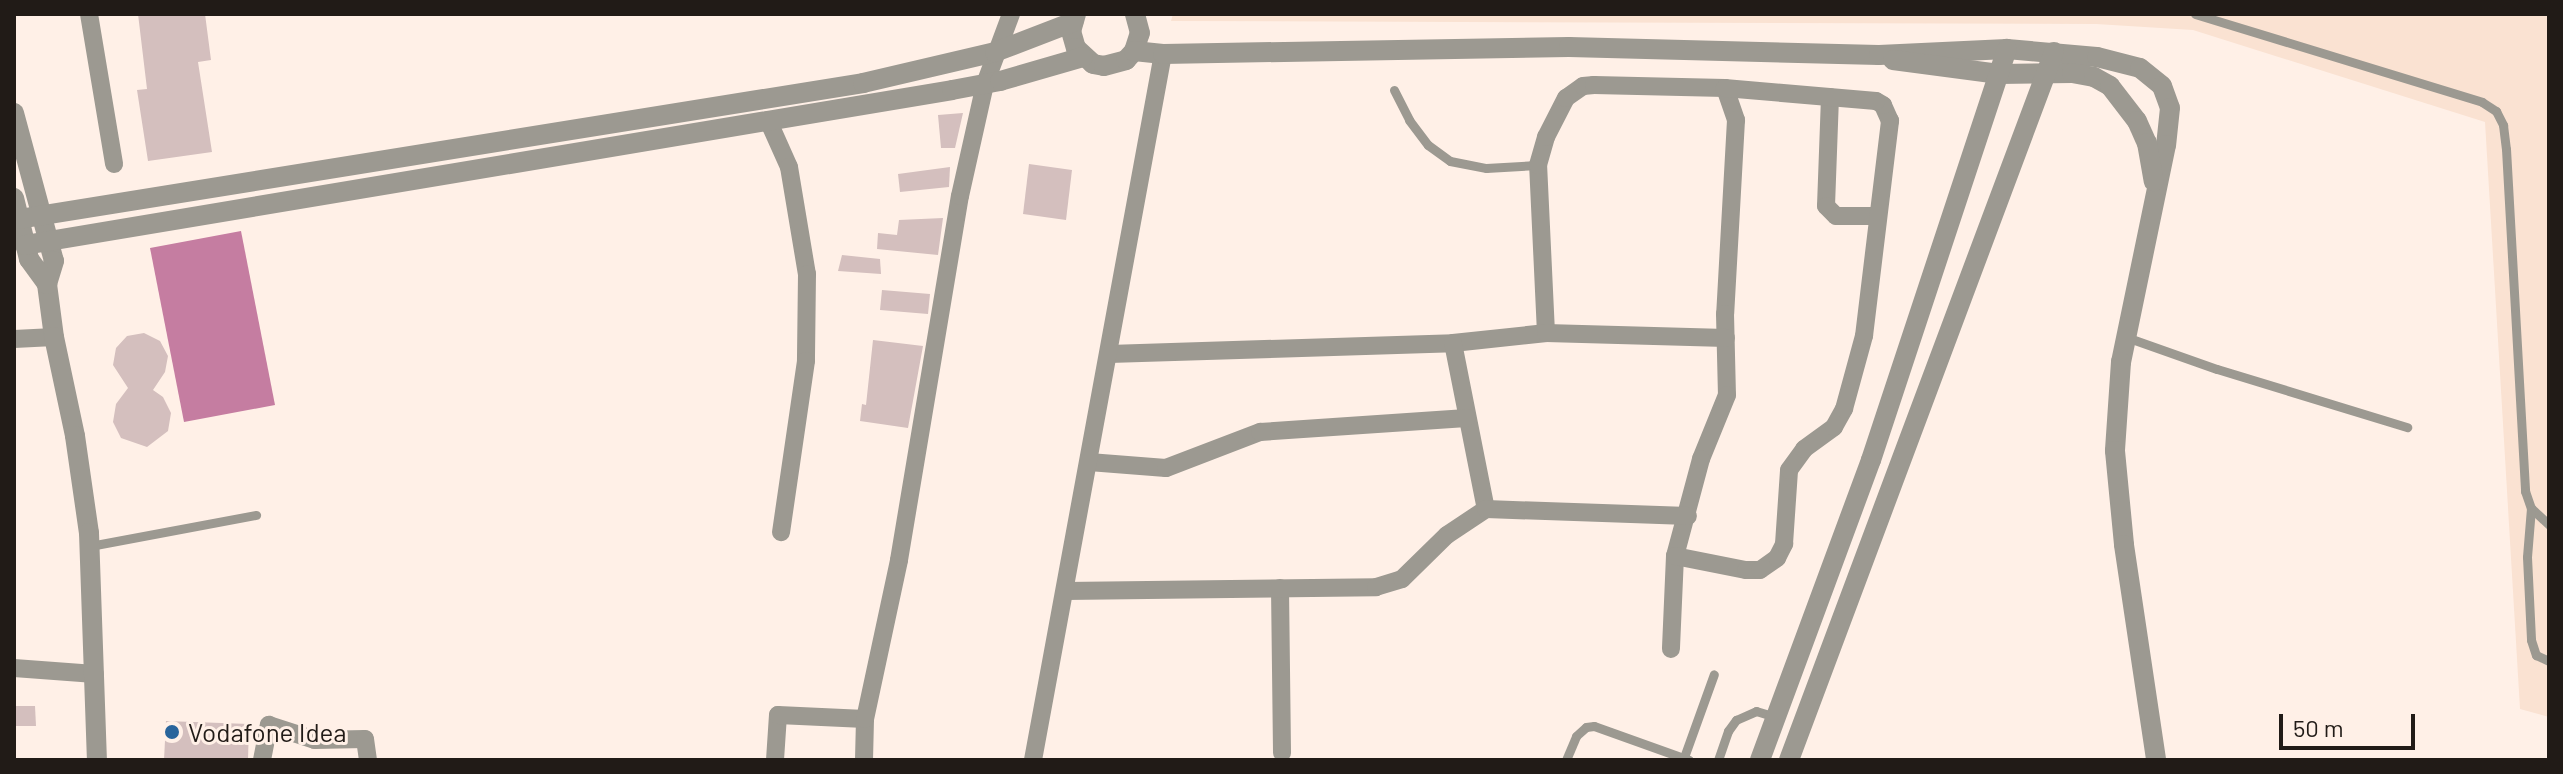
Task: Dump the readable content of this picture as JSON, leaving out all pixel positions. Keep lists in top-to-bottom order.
{
  "places": ["Vodafone Idea"],
  "scale_bar": "50 m"
}
